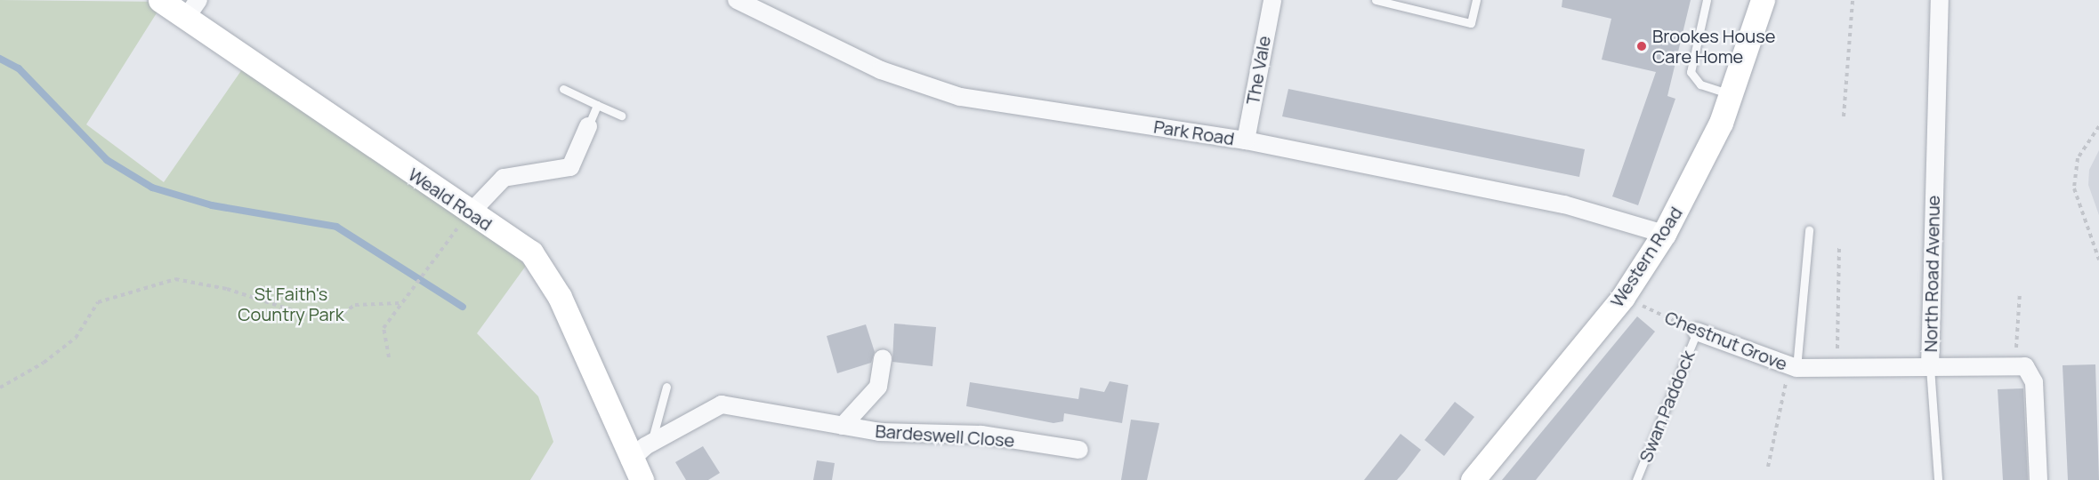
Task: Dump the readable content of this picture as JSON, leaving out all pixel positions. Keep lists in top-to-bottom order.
{
  "streets": {
    "street": [
      "The Vale",
      "Park Road",
      "Weald Road",
      "Western Road",
      "North Road Avenue",
      "Chestnut Grove",
      "Bardeswell Close"
    ],
    "lane": ["Swan Paddock"]
  },
  "crossings": [
    ["The Vale", "Park Road"],
    ["Park Road", "Western Road"],
    ["Weald Road", "Bardeswell Close"],
    ["Western Road", "Chestnut Grove"],
    ["North Road Avenue", "Chestnut Grove"],
    ["Chestnut Grove", "Swan Paddock"]
  ],
  "parks": ["St Faith's Country Park"],
  "places": ["Brookes House Care Home"]
}
